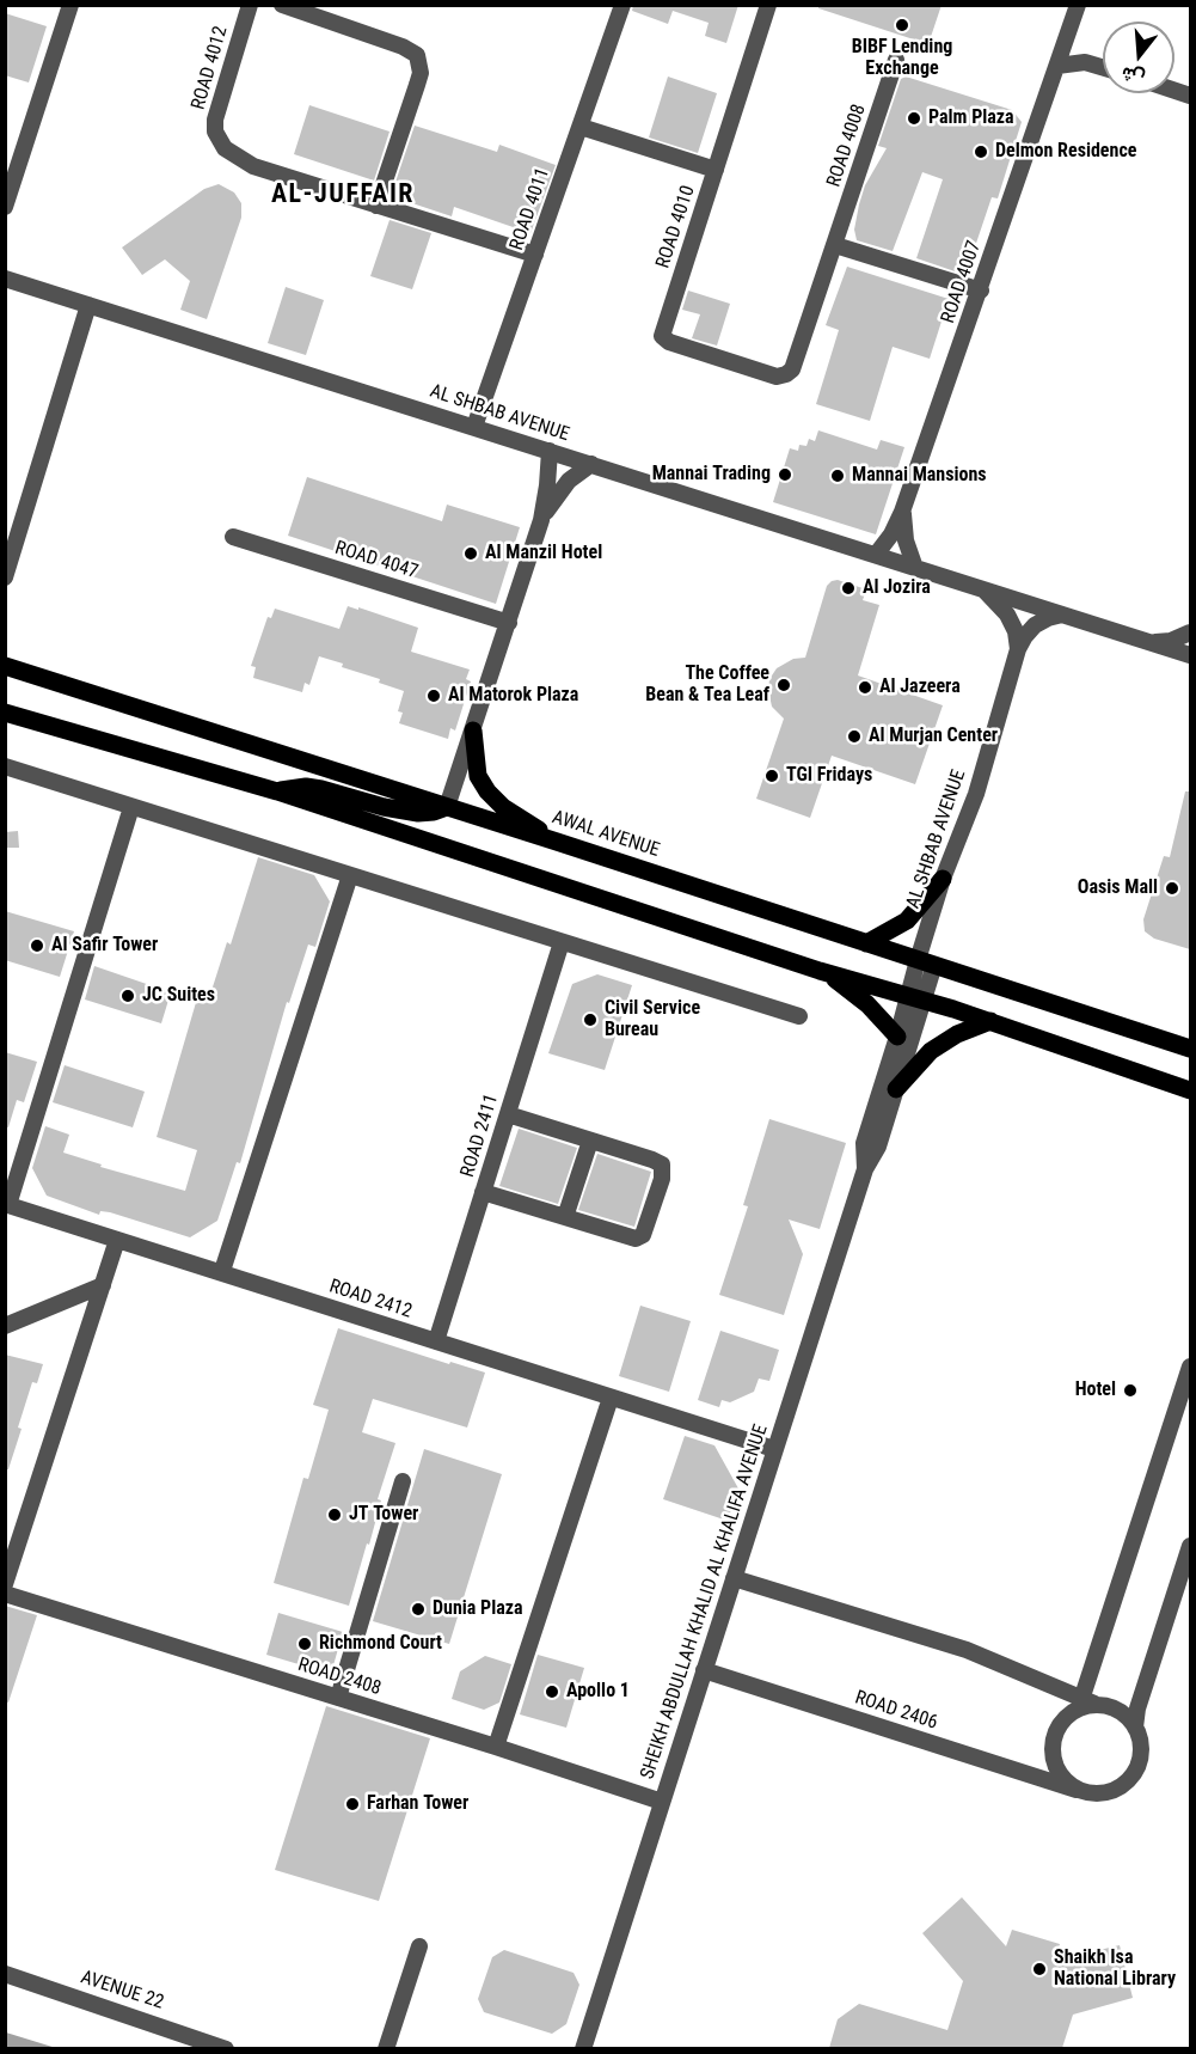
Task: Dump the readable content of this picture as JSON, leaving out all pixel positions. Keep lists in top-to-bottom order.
{
  "streets": {
    "main road": ["AWAL AVENUE"],
    "street": [
      "ROAD 4012",
      "ROAD 4008",
      "ROAD 4011",
      "ROAD 4010",
      "ROAD 4007",
      "AL SHBAB AVENUE",
      "ROAD 4047",
      "ROAD 2411",
      "ROAD 2412",
      "SHEIKH ABDULLAH KHALID AL KHALIFA AVENUE",
      "ROAD 2408",
      "ROAD 2406",
      "AVENUE 22"
    ]
  },
  "crossings": [
    ["ROAD 4012", "ROAD 4011"],
    ["ROAD 4008", "ROAD 4010"],
    ["ROAD 4011", "AL SHBAB AVENUE"],
    ["ROAD 4007", "AL SHBAB AVENUE"],
    ["AL SHBAB AVENUE", "AWAL AVENUE"],
    ["AL SHBAB AVENUE", "SHEIKH ABDULLAH KHALID AL KHALIFA AVENUE"],
    ["AWAL AVENUE", "SHEIKH ABDULLAH KHALID AL KHALIFA AVENUE"],
    ["ROAD 2411", "ROAD 2412"],
    ["ROAD 2412", "SHEIKH ABDULLAH KHALID AL KHALIFA AVENUE"],
    ["SHEIKH ABDULLAH KHALID AL KHALIFA AVENUE", "ROAD 2408"],
    ["SHEIKH ABDULLAH KHALID AL KHALIFA AVENUE", "ROAD 2406"]
  ],
  "districts": ["AL-JUFFAIR"],
  "places": [
    "BIBF Lending Exchange",
    "Palm Plaza",
    "Delmon Residence",
    "Mannai Trading",
    "Mannai Mansions",
    "Al Manzil Hotel",
    "Al Jozira",
    "The Coffee Bean & Tea Leaf",
    "Al Jazeera",
    "Al Matorok Plaza",
    "Al Murjan Center",
    "TGI Fridays",
    "Oasis Mall",
    "Al Safir Tower",
    "JC Suites",
    "Civil Service Bureau",
    "Hotel",
    "JT Tower",
    "Dunia Plaza",
    "Richmond Court",
    "Apollo 1",
    "Farhan Tower",
    "Shaikh Isa National Library"
  ],
  "north": "bottom"
}
